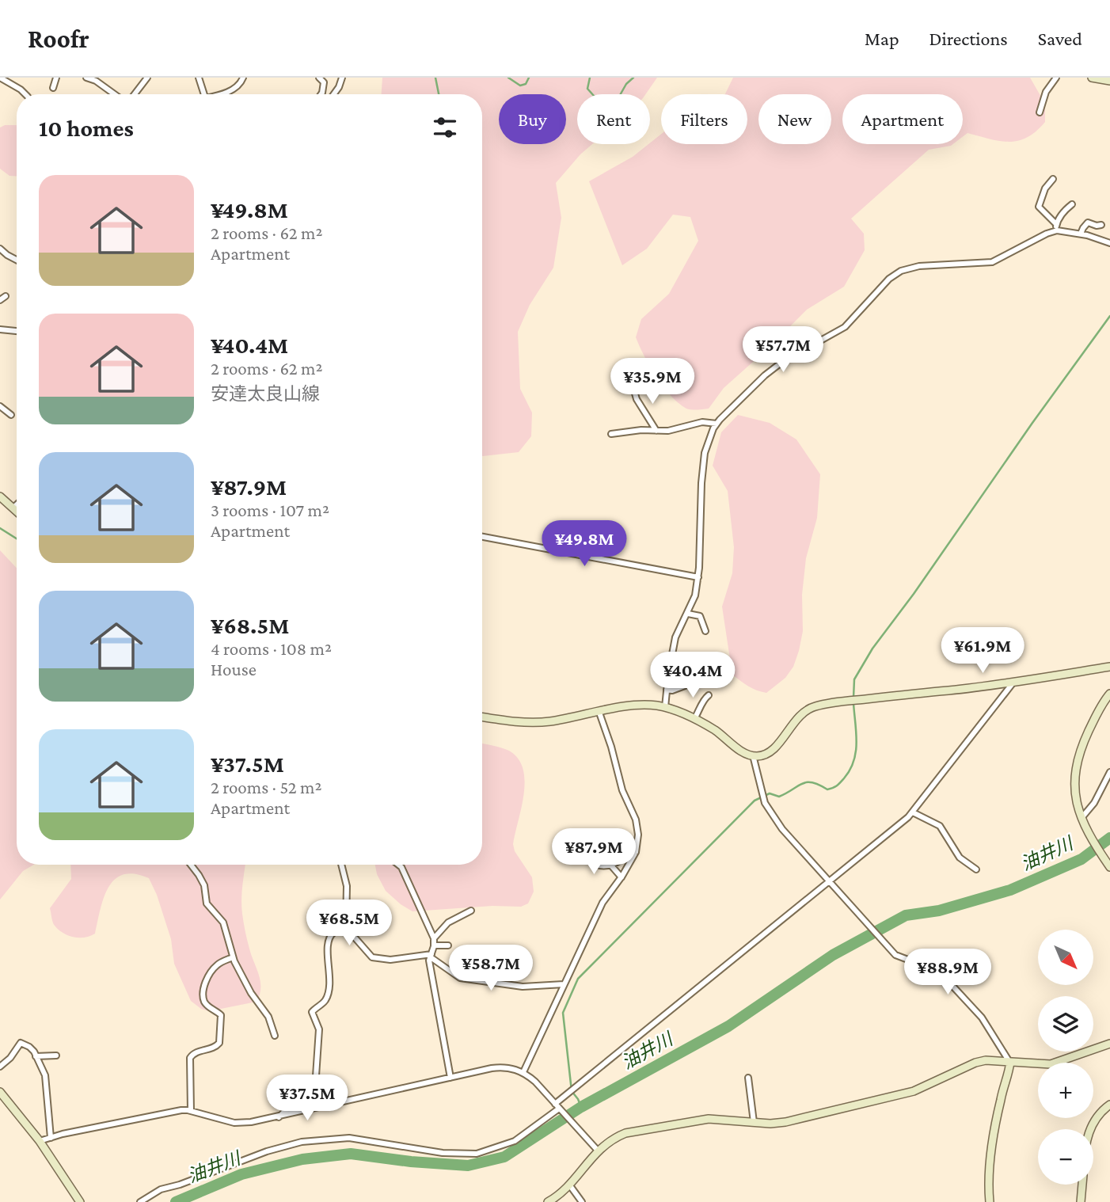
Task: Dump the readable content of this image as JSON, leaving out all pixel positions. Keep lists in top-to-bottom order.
{
  "water": ["油井川"],
  "north": "bottom right",
  "page": {
    "header": "Roofr",
    "nav": ["Map", "Directions", "Saved"],
    "chip": [
      "Buy",
      "Rent",
      "Filters",
      "New",
      "Apartment"
    ],
    "heading": "10 homes",
    "list": [
      {
        "name": "¥49.8M",
        "note": "2 rooms · 62 m² · Apartment"
      },
      {
        "name": "¥40.4M",
        "note": "2 rooms · 62 m² · 安達太良山線"
      },
      {
        "name": "¥87.9M",
        "note": "3 rooms · 107 m² · Apartment"
      },
      {
        "name": "¥68.5M",
        "note": "4 rooms · 108 m² · House"
      },
      {
        "name": "¥37.5M",
        "note": "2 rooms · 52 m² · Apartment"
      }
    ],
    "price": [
      "¥57.7M",
      "¥35.9M",
      "¥49.8M",
      "¥61.9M",
      "¥40.4M",
      "¥87.9M",
      "¥68.5M",
      "¥58.7M",
      "¥88.9M",
      "¥37.5M"
    ],
    "map_buttons": ["+", "−"]
  }
}
